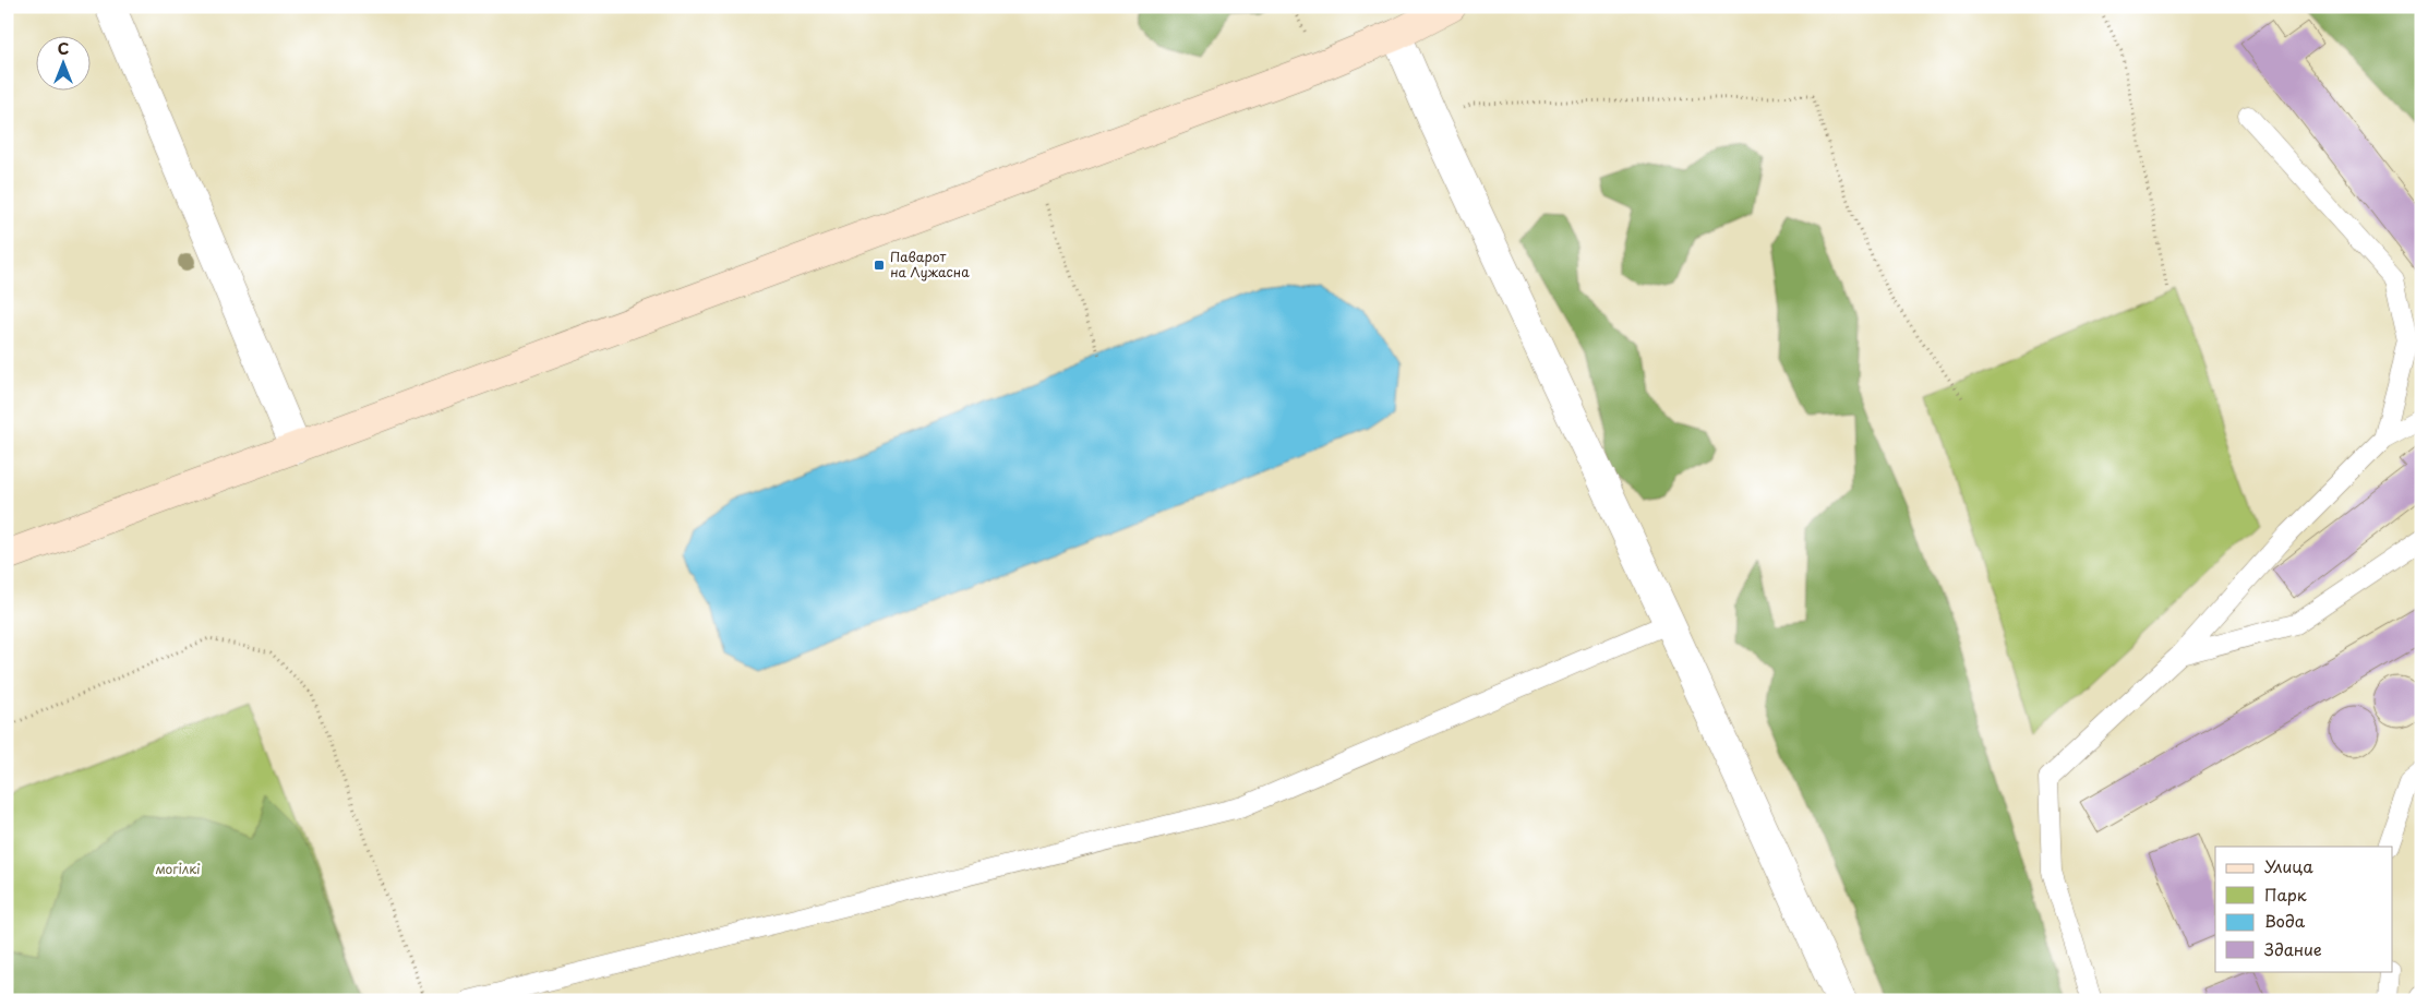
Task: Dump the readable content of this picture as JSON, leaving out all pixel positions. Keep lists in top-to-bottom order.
{
  "parks": ["могілкі"],
  "places": {
    "transit": ["Паварот на Лужасна"]
  },
  "legend": [
    "Улица",
    "Парк",
    "Вода",
    "Здание"
  ],
  "north": "top"
}
